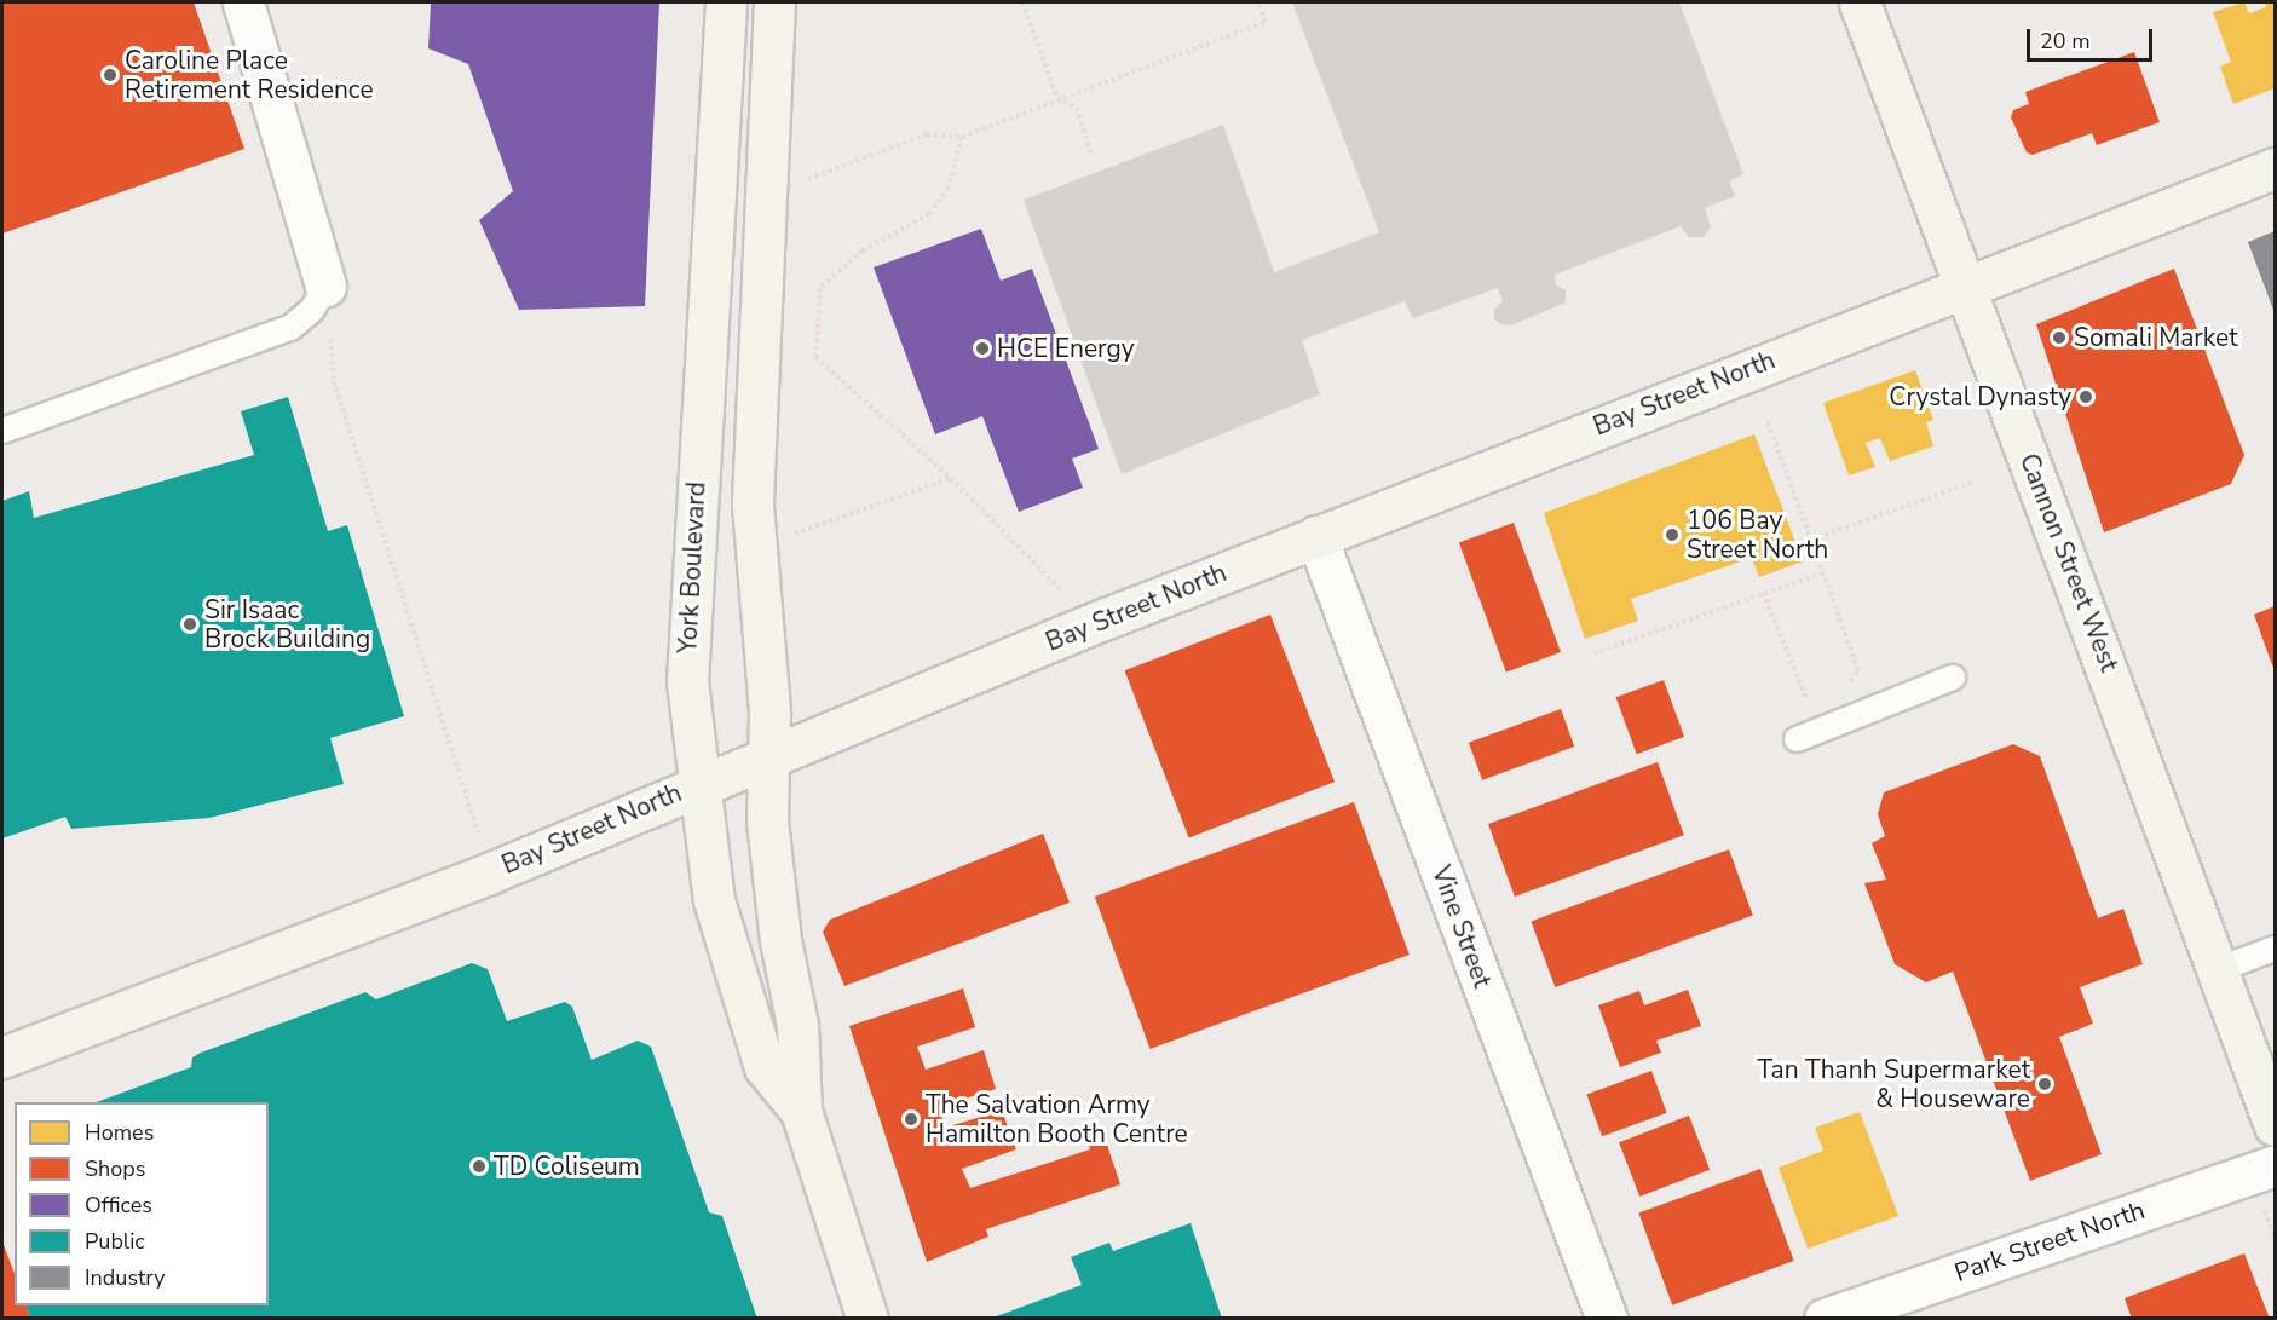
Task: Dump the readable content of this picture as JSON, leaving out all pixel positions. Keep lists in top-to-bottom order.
{
  "streets": {
    "main road": ["Bay Street North", "Cannon Street West", "York Boulevard"],
    "street": ["Vine Street", "Park Street North"]
  },
  "crossings": [
    ["Bay Street North", "Cannon Street West"],
    ["Bay Street North", "York Boulevard"],
    ["Bay Street North", "Vine Street"]
  ],
  "places": [
    "Caroline Place Retirement Residence",
    "Somali Market",
    "HCE Energy",
    "Crystal Dynasty",
    "106 Bay Street North",
    "Sir Isaac Brock Building",
    "Tan Thanh Supermarket & Houseware",
    "The Salvation Army Hamilton Booth Centre",
    "TD Coliseum"
  ],
  "legend": [
    "Homes",
    "Shops",
    "Offices",
    "Public",
    "Industry"
  ],
  "scale_bar": "20 m"
}
